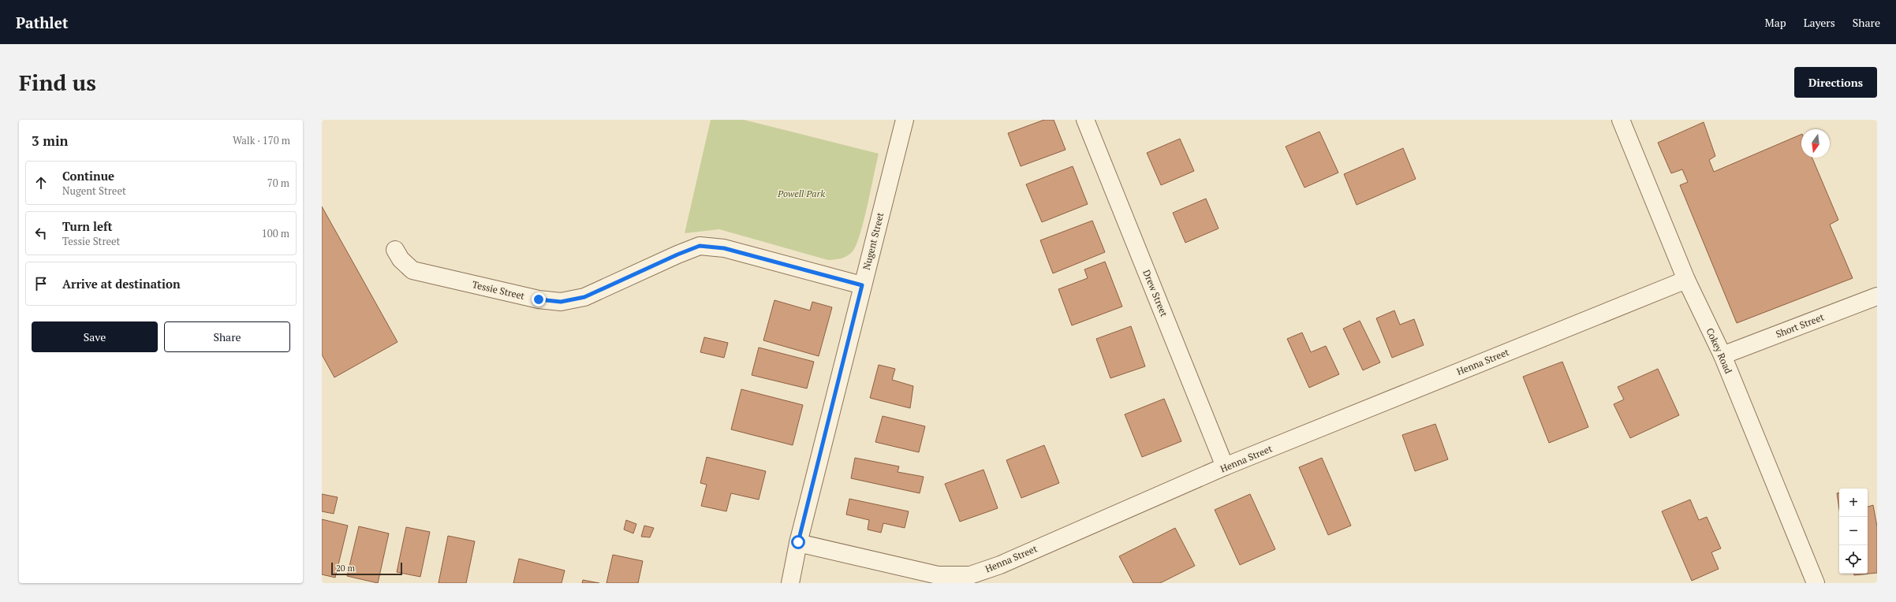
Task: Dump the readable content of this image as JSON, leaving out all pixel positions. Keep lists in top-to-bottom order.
{
  "streets": {
    "street": [
      "Nugent Street",
      "Tessie Street",
      "Drew Street",
      "Short Street",
      "Cokey Road",
      "Henna Street"
    ]
  },
  "crossings": [
    ["Nugent Street", "Tessie Street"],
    ["Nugent Street", "Henna Street"],
    ["Drew Street", "Henna Street"],
    ["Short Street", "Cokey Road"],
    ["Cokey Road", "Henna Street"]
  ],
  "parks": ["Powell Park"],
  "scale_bar": "20 m",
  "north": "bottom",
  "page": {
    "header": "Pathlet",
    "nav": ["Map", "Layers", "Share"],
    "buttons": [
      "Directions",
      ["Save", "Share"]
    ],
    "title": "Find us",
    "heading": ["3 min", "Walk · 170 m"],
    "list": [
      ["Continue", "Nugent Street", "70 m"],
      ["Turn left", "Tessie Street", "100 m"],
      "Arrive at destination"
    ],
    "map_buttons": ["+", "−"],
    "scale": "20 m"
  }
}
